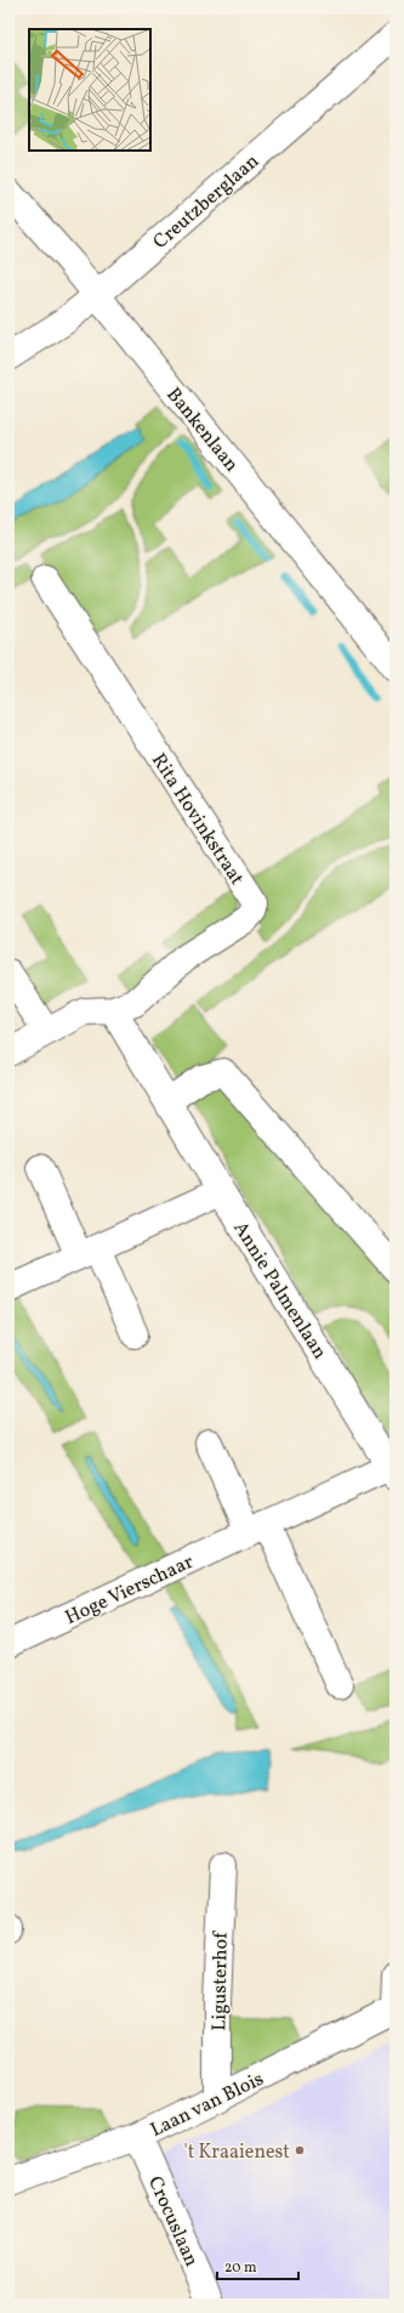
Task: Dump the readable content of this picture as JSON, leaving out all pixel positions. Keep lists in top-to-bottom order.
{
  "streets": {
    "street": [
      "Creutzberglaan",
      "Bankenlaan",
      "Rita Hovinkstraat",
      "Annie Palmenlaan",
      "Hoge Vierschaar",
      "Ligusterhof",
      "Laan van Blois",
      "Crocuslaan"
    ]
  },
  "crossings": [
    ["Creutzberglaan", "Bankenlaan"],
    ["Rita Hovinkstraat", "Annie Palmenlaan"],
    ["Annie Palmenlaan", "Hoge Vierschaar"],
    ["Ligusterhof", "Laan van Blois"],
    ["Laan van Blois", "Crocuslaan"]
  ],
  "places": ["'t Kraaienest"],
  "scale_bar": "20 m"
}
